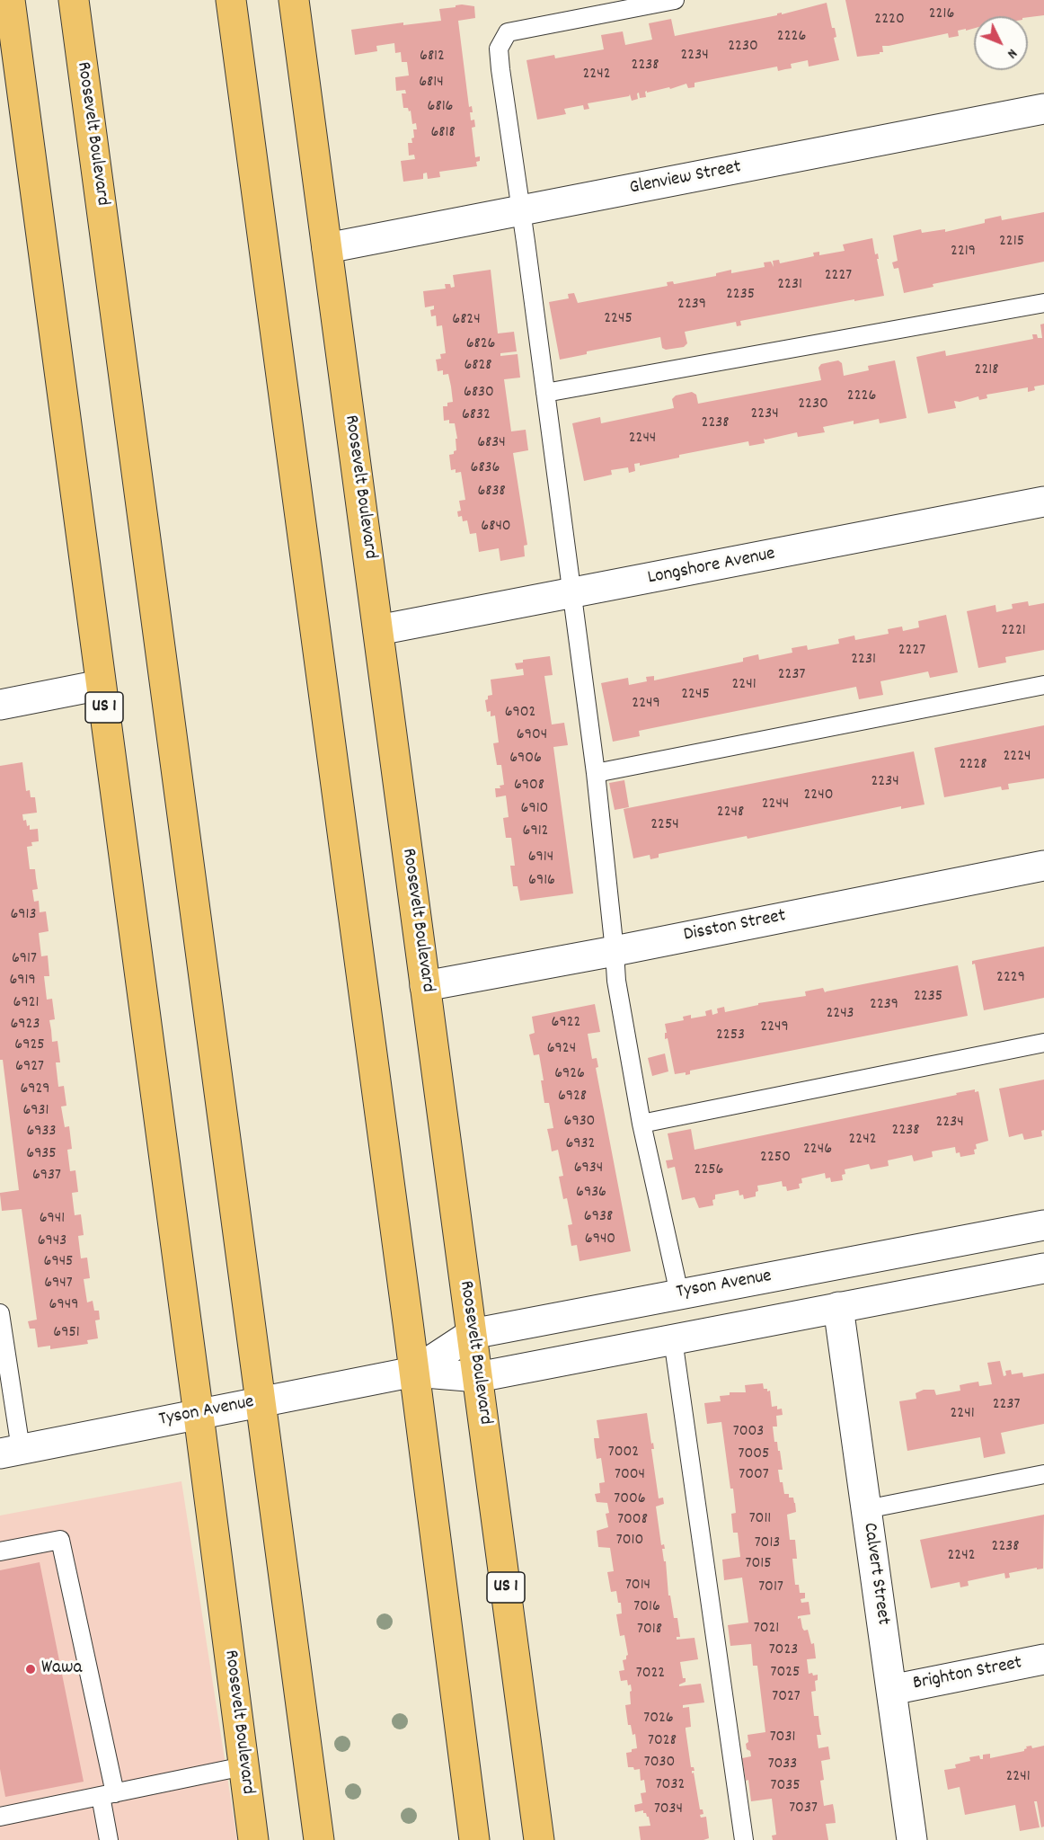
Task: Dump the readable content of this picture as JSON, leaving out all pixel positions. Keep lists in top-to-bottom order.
{
  "streets": {
    "highway": ["Roosevelt Boulevard", "US 1"],
    "street": [
      "Glenview Street",
      "Longshore Avenue",
      "Disston Street",
      "Tyson Avenue",
      "Calvert Street",
      "Brighton Street"
    ]
  },
  "crossings": [
    ["Roosevelt Boulevard", "Glenview Street"],
    ["Roosevelt Boulevard", "Longshore Avenue"],
    ["Roosevelt Boulevard", "Disston Street"],
    ["Roosevelt Boulevard", "Tyson Avenue"],
    ["Tyson Avenue", "Calvert Street"],
    ["Calvert Street", "Brighton Street"]
  ],
  "places": ["Wawa"],
  "house_numbers": [
    "2216",
    "2220",
    "2226",
    "2230",
    "2234",
    "6812",
    "2238",
    "2242",
    "6814",
    "6816",
    "6818",
    "2215",
    "2219",
    "2227",
    "2231",
    "2235",
    "2239",
    "2245",
    "6824",
    "6826",
    "6828",
    "2218",
    "6830",
    "2226",
    "2230",
    "2234",
    "6832",
    "2238",
    "2244",
    "6834",
    "6836",
    "6838",
    "6840",
    "2221",
    "2227",
    "2231",
    "2237",
    "2241",
    "2245",
    "2249",
    "6902",
    "6904",
    "2224",
    "6906",
    "2228",
    "2234",
    "6908",
    "2240",
    "2244",
    "6910",
    "2248",
    "2254",
    "6912",
    "6914",
    "6916",
    "6913",
    "6917",
    "2229",
    "6919",
    "2235",
    "6921",
    "2239",
    "2243",
    "6922",
    "6923",
    "2249",
    "2253",
    "6925",
    "6924",
    "6927",
    "6926",
    "6929",
    "6928",
    "6931",
    "6930",
    "2234",
    "2238",
    "6933",
    "2242",
    "6932",
    "2246",
    "6935",
    "2250",
    "6934",
    "2256",
    "6937",
    "6936",
    "6938",
    "6941",
    "6940",
    "6943",
    "6945",
    "6947",
    "6949",
    "6951",
    "2237",
    "2241",
    "7003",
    "7002",
    "7005",
    "7004",
    "7007",
    "7006",
    "7011",
    "7008",
    "7010",
    "7013",
    "2238",
    "2242",
    "7015",
    "7014",
    "7017",
    "7016",
    "7021",
    "7018",
    "7023",
    "7025",
    "7022",
    "7027",
    "7026",
    "7031",
    "7028",
    "7030",
    "7033",
    "2241",
    "7032",
    "7035",
    "7037",
    "7034"
  ],
  "north": "bottom right"
}
